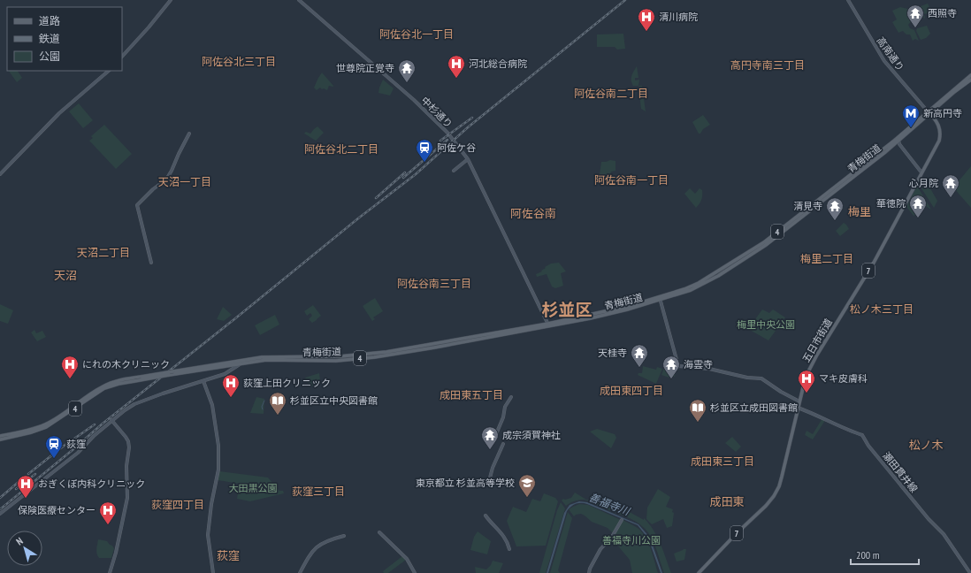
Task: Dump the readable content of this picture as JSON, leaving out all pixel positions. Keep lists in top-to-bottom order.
{
  "streets": {
    "main road": [
      "青梅街道",
      "4",
      "7",
      "五日市街道"
    ],
    "street": ["高南通り", "中杉通り", "瀬田貫井線"]
  },
  "crossings": [
    ["高南通り", "青梅街道"],
    ["高南通り", "五日市街道"],
    ["中杉通り", "青梅街道"],
    ["青梅街道", "五日市街道"],
    ["五日市街道", "瀬田貫井線"]
  ],
  "districts": [
    "阿佐谷北一丁目",
    "阿佐谷北三丁目",
    "高円寺南三丁目",
    "阿佐谷南二丁目",
    "阿佐谷北二丁目",
    "阿佐谷南一丁目",
    "天沼一丁目",
    "梅里",
    "阿佐谷南",
    "天沼二丁目",
    "梅里二丁目",
    "天沼",
    "阿佐谷南三丁目",
    "松ノ木三丁目",
    "杉並区",
    "成田東四丁目",
    "成田東五丁目",
    "松ノ木",
    "成田東三丁目",
    "荻窪三丁目",
    "成田東",
    "荻窪四丁目",
    "荻窪"
  ],
  "water": ["善福寺川"],
  "parks": ["梅里中央公園", "大田黒公園", "善福寺川公園"],
  "places": {
    "temple": [
      "西照寺",
      "世尊院正覚寺",
      "心月院",
      "華徳院",
      "清見寺",
      "天桂寺",
      "海雲寺",
      "成宗須賀神社"
    ],
    "hospital": [
      "清川病院",
      "河北総合病院",
      "にれの木クリニック",
      "マキ皮膚科",
      "荻窪上田クリニック",
      "おぎくぼ内科クリニック",
      "保険医療センター"
    ],
    "metro station": ["新高円寺"],
    "station": ["阿佐ケ谷", "荻窪"],
    "library": ["杉並区立中央図書館", "杉並区立成田図書館"],
    "school or university": ["東京都立 杉並高等学校"]
  },
  "legend": ["道路", "鉄道", "公園"],
  "scale_bar": "200 m",
  "north": "top left"
}
